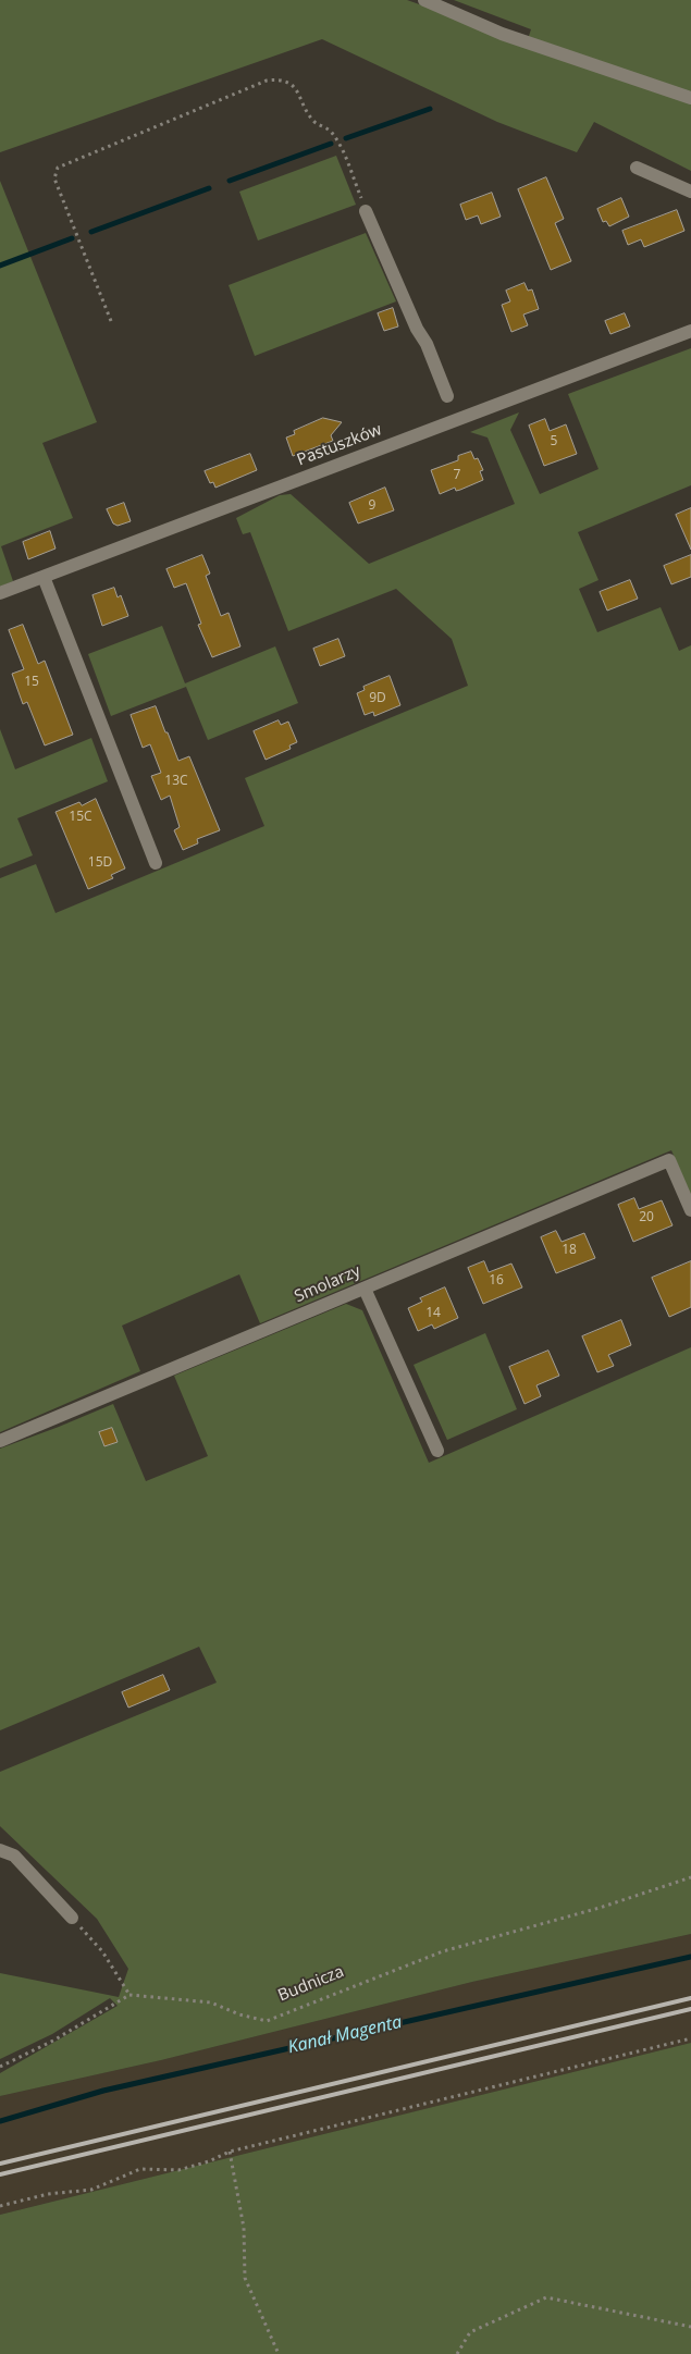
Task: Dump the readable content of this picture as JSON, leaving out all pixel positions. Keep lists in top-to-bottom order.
{
  "streets": {
    "street": ["Pastuszków", "Smolarzy"],
    "path": ["Budnicza"]
  },
  "water": ["Kanał Magenta"],
  "house_numbers": [
    "5",
    "7",
    "9",
    "15",
    "9D",
    "13C",
    "15C",
    "15D",
    "20",
    "18",
    "16",
    "14"
  ]
}
